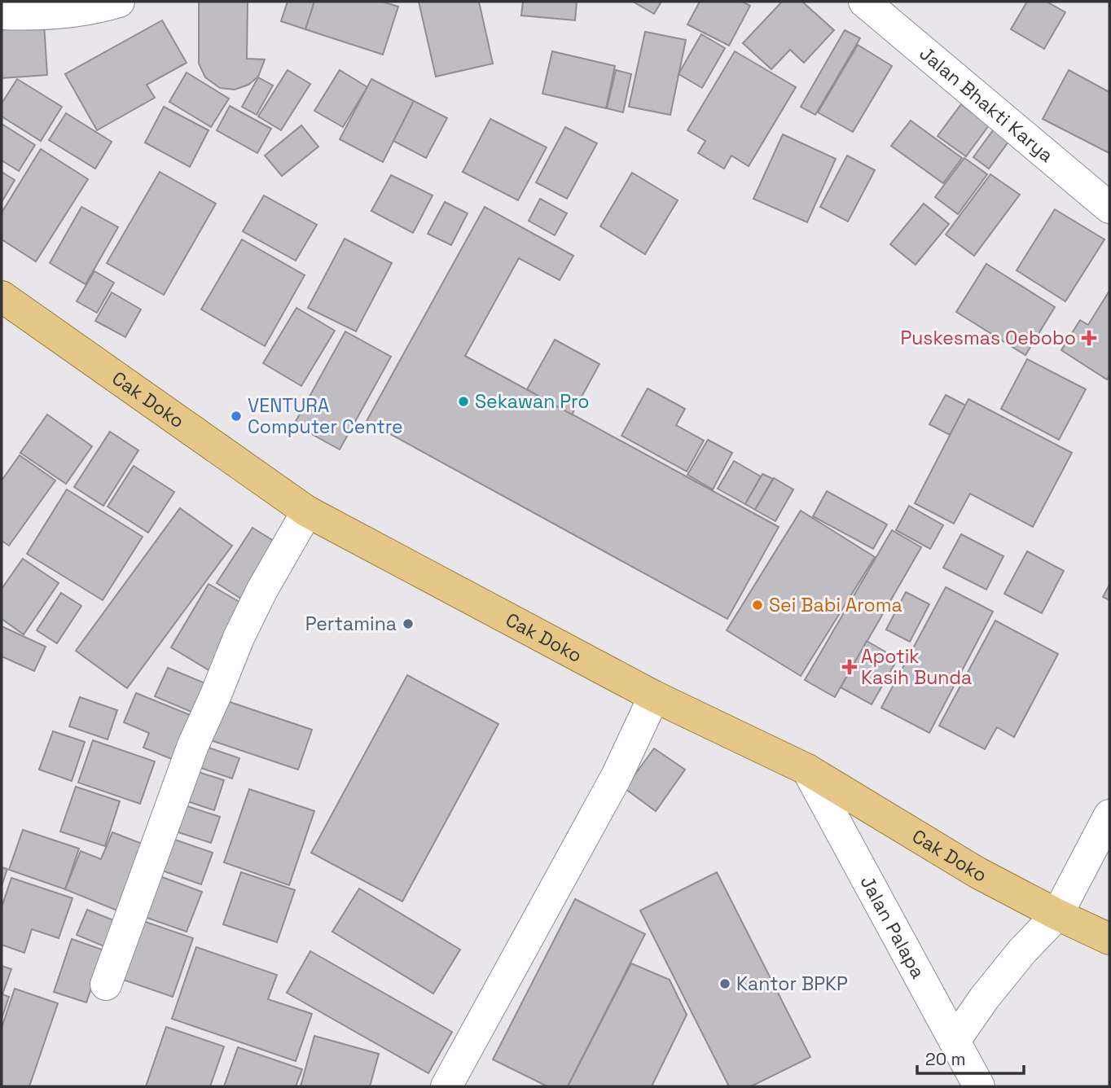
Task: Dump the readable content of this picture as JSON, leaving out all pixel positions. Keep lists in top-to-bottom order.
{
  "streets": {
    "main road": ["Cak Doko"],
    "street": ["Jalan Bhakti Karya", "Jalan Palapa"]
  },
  "crossings": [
    ["Cak Doko", "Jalan Palapa"]
  ],
  "places": {
    "health": ["Puskesmas Oebobo", "Apotik Kasih Bunda"],
    "other": [
      "Sekawan Pro",
      "VENTURA Computer Centre",
      "Sei Babi Aroma",
      "Pertamina",
      "Kantor BPKP"
    ]
  },
  "scale_bar": "20 m"
}
